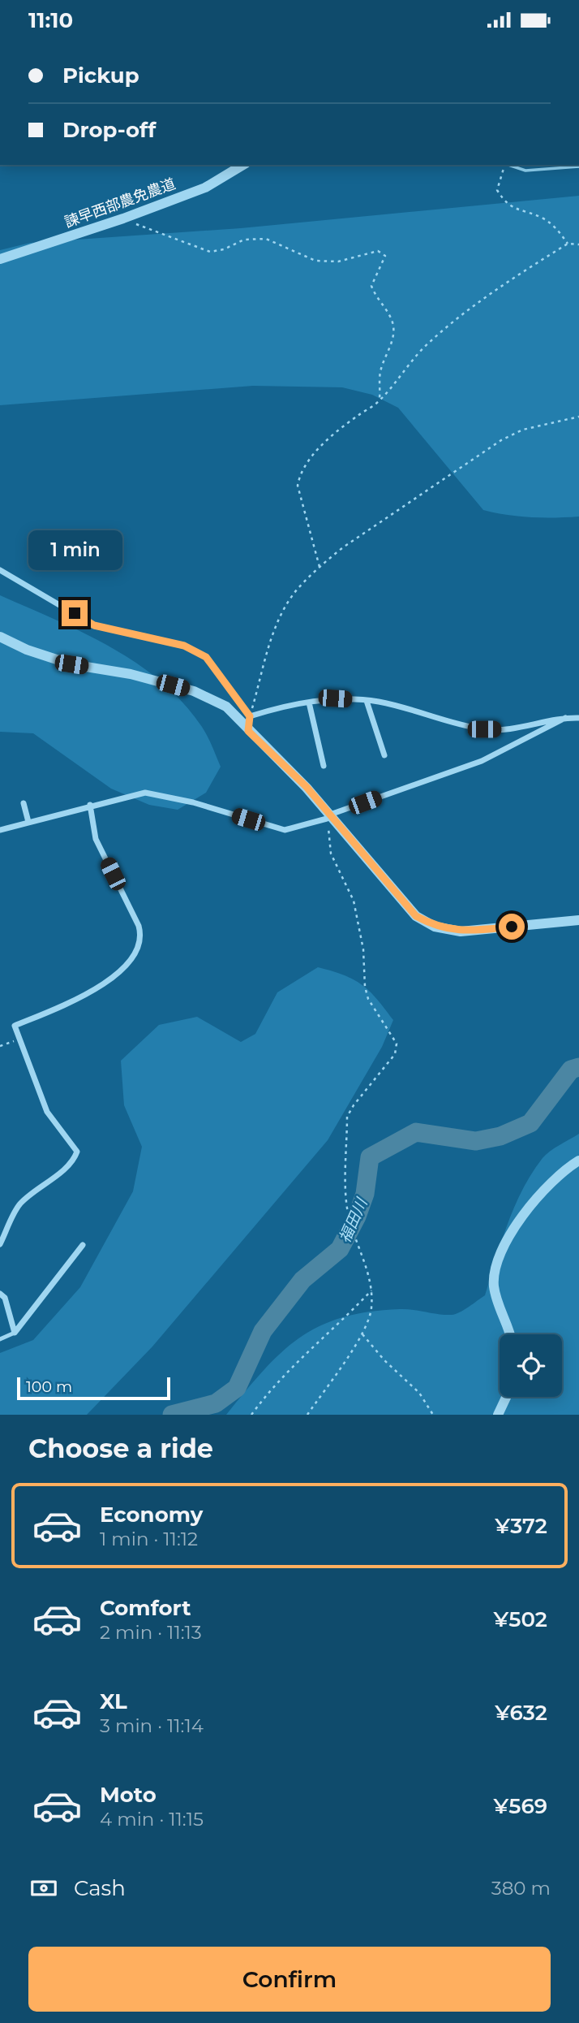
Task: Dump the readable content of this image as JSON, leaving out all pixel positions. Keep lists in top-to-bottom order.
{
  "streets": {
    "street": ["諫早西部農免農道"]
  },
  "water": ["福田川"],
  "scale_bar": "100 m",
  "page": {
    "status": "11:10",
    "banner": ["Pickup", "Drop-off"],
    "bubble": "1 min",
    "scale": "100 m",
    "heading": "Choose a ride",
    "list": [
      {
        "name": "Economy",
        "note": "1 min · 11:12",
        "value": "¥372"
      },
      {
        "name": "Comfort",
        "note": "2 min · 11:13",
        "value": "¥502"
      },
      {
        "name": "XL",
        "note": "3 min · 11:14",
        "value": "¥632"
      },
      {
        "name": "Moto",
        "note": "4 min · 11:15",
        "value": "¥569"
      }
    ],
    "pay": ["Cash", "380 m"],
    "buttons": "Confirm"
  }
}
